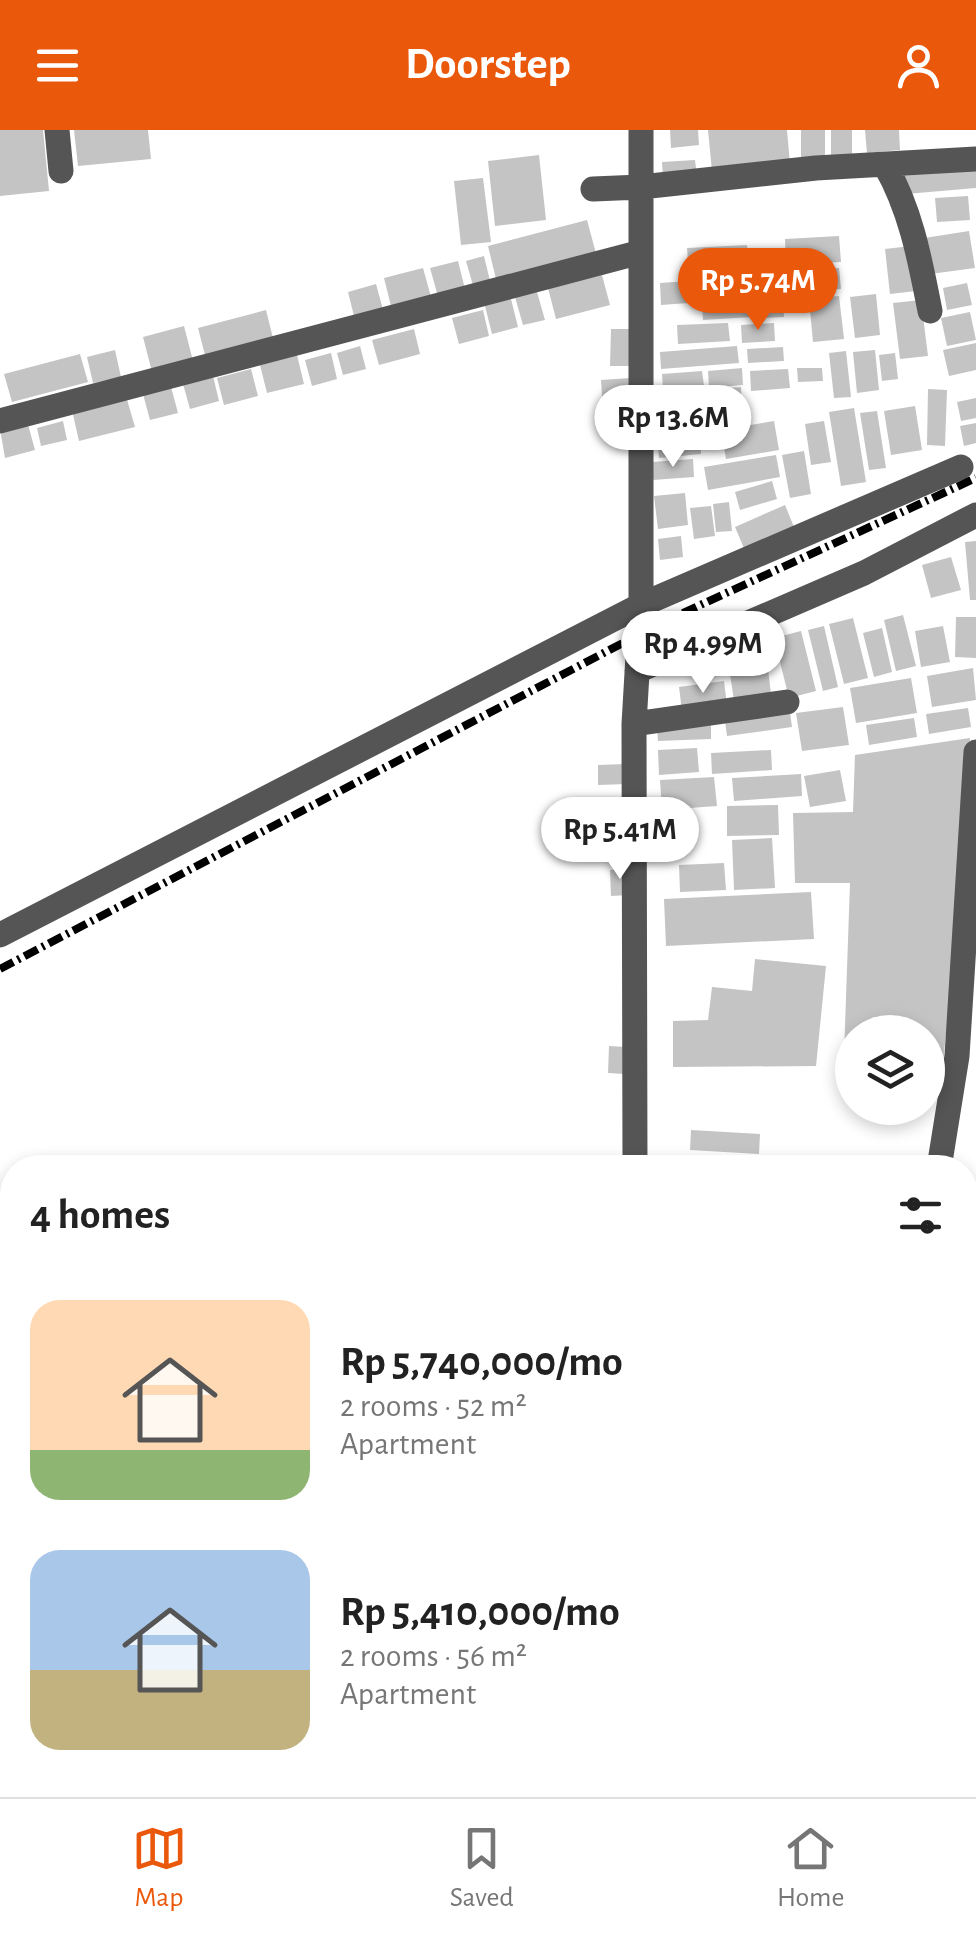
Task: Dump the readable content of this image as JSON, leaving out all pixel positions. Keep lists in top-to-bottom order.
{
  "page": {
    "header": "Doorstep",
    "price": [
      "Rp 5.74M",
      "Rp 13.6M",
      "Rp 4.99M",
      "Rp 5.41M"
    ],
    "heading": "4 homes",
    "list": [
      {
        "name": "Rp 5,740,000/mo",
        "note": "2 rooms · 52 m² · Apartment"
      },
      {
        "name": "Rp 5,410,000/mo",
        "note": "2 rooms · 56 m² · Apartment"
      }
    ],
    "tabs": ["Map", "Saved", "Home"]
  }
}
